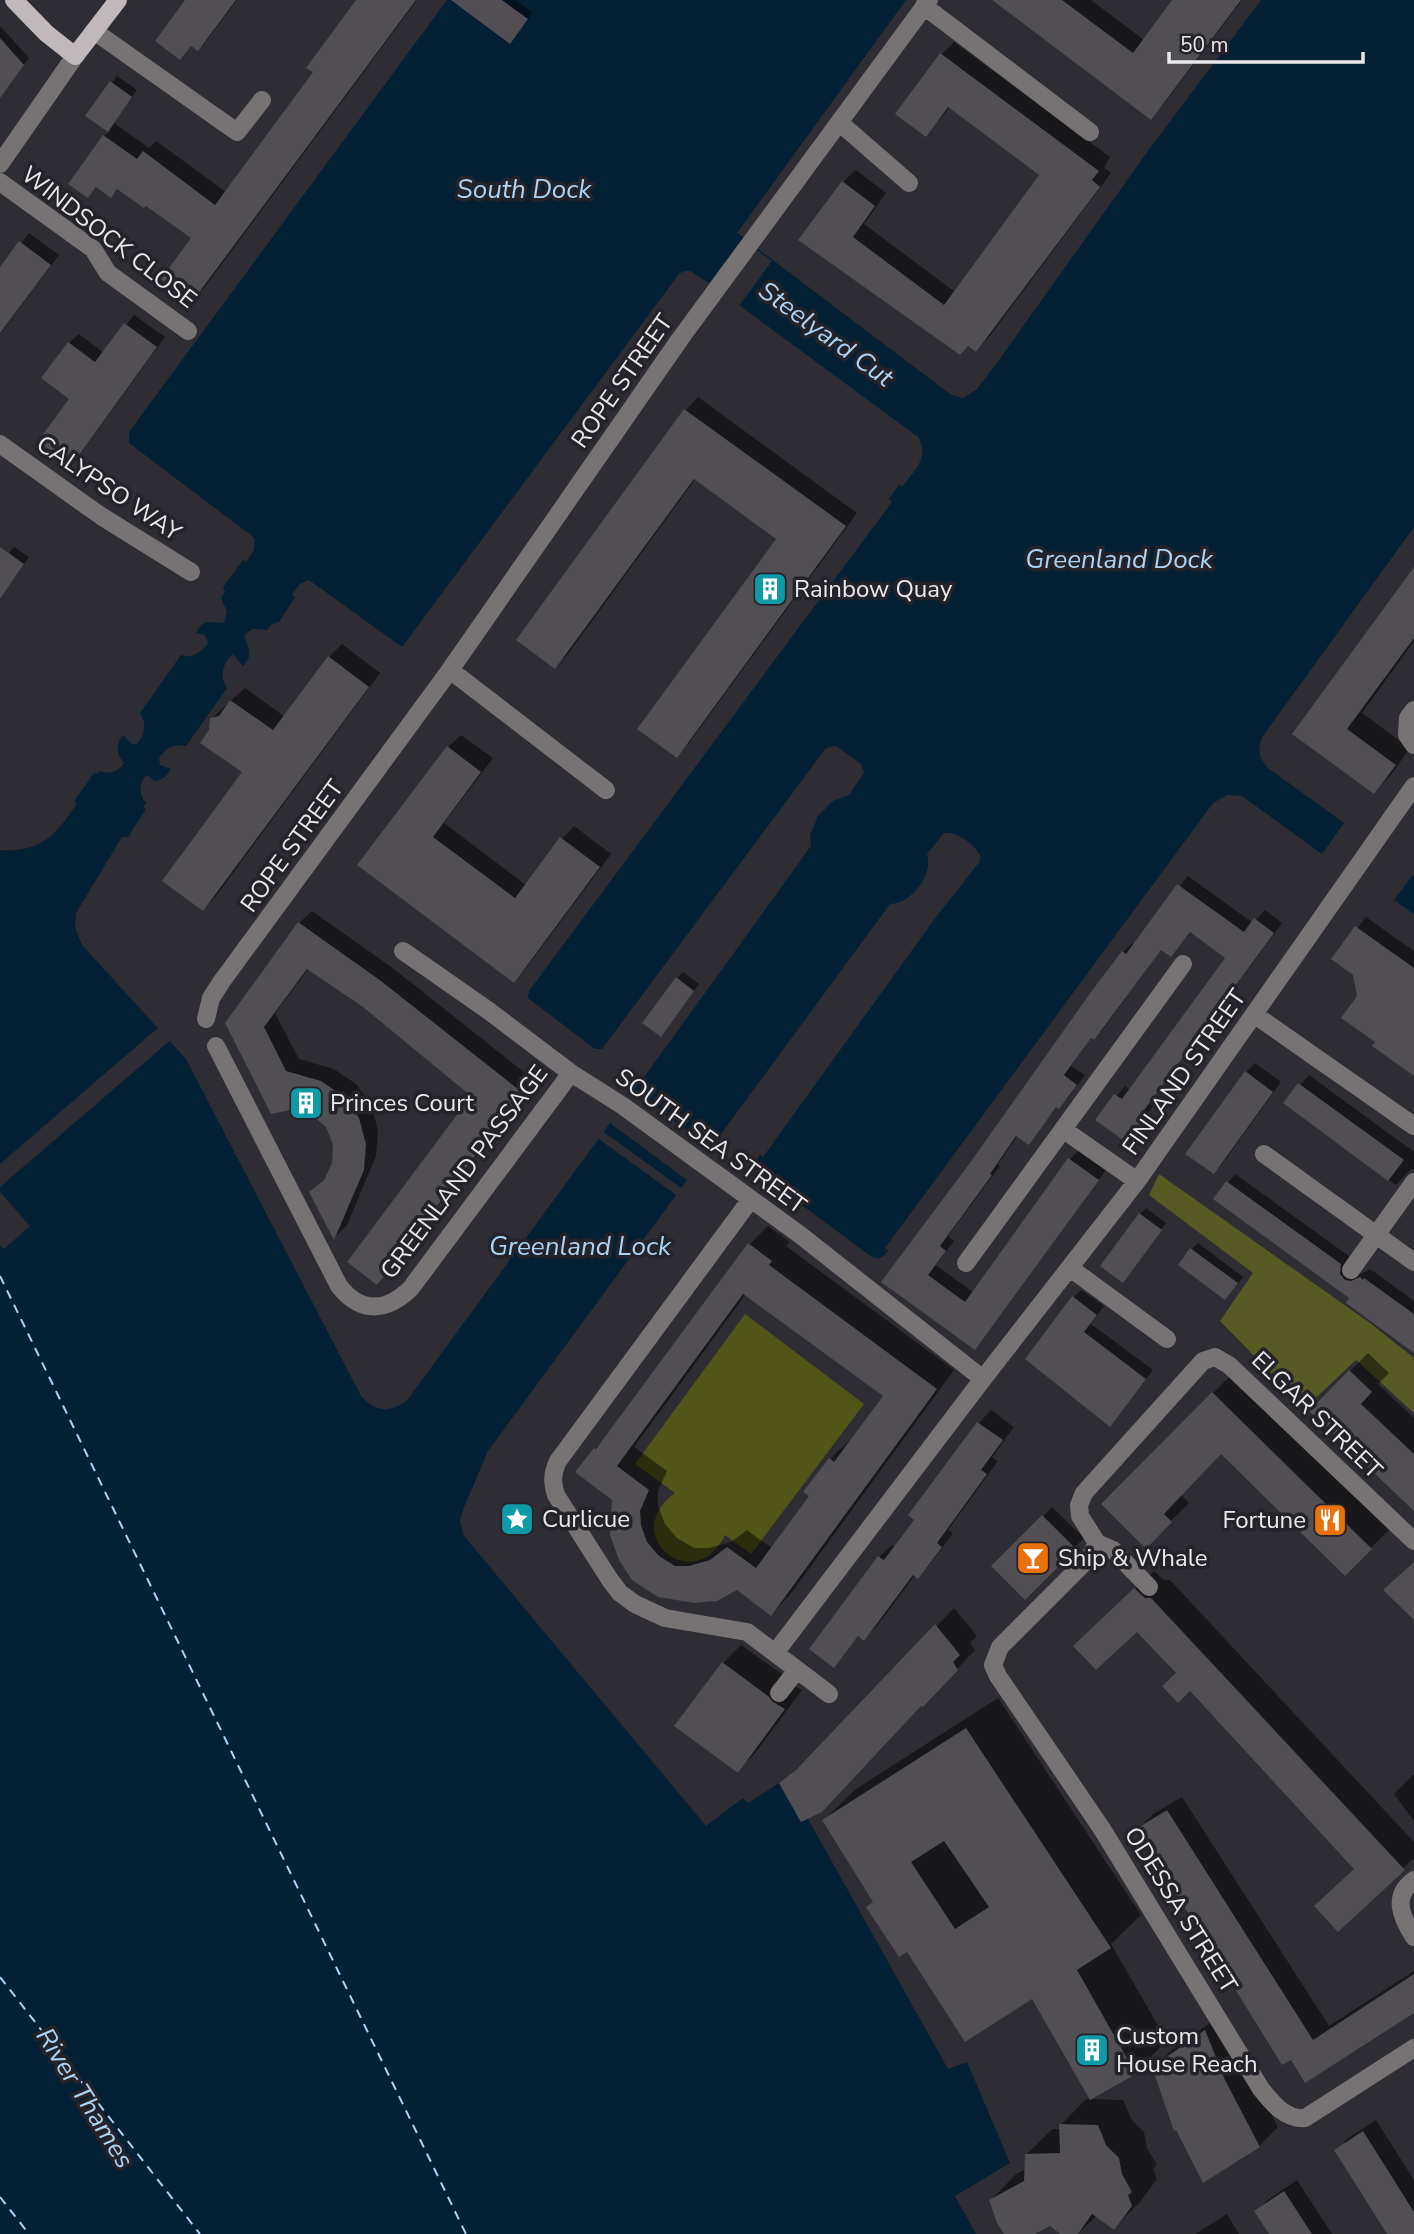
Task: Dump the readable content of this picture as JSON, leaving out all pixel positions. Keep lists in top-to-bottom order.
{
  "streets": {
    "street": [
      "WINDSOCK CLOSE",
      "ROPE STREET",
      "CALYPSO WAY",
      "FINLAND STREET",
      "SOUTH SEA STREET",
      "GREENLAND PASSAGE",
      "ELGAR STREET",
      "ODESSA STREET"
    ]
  },
  "crossings": [
    ["FINLAND STREET", "SOUTH SEA STREET"],
    ["SOUTH SEA STREET", "GREENLAND PASSAGE"],
    ["ELGAR STREET", "ODESSA STREET"]
  ],
  "water": [
    "South Dock",
    "Steelyard Cut",
    "Greenland Dock",
    "Greenland Lock",
    "River Thames"
  ],
  "places": {
    "building": ["Rainbow Quay", "Princes Court", "Custom House Reach"],
    "place": ["Curlicue"],
    "restaurant": ["Fortune"],
    "bar": ["Ship & Whale"]
  },
  "scale_bar": "50 m"
}
